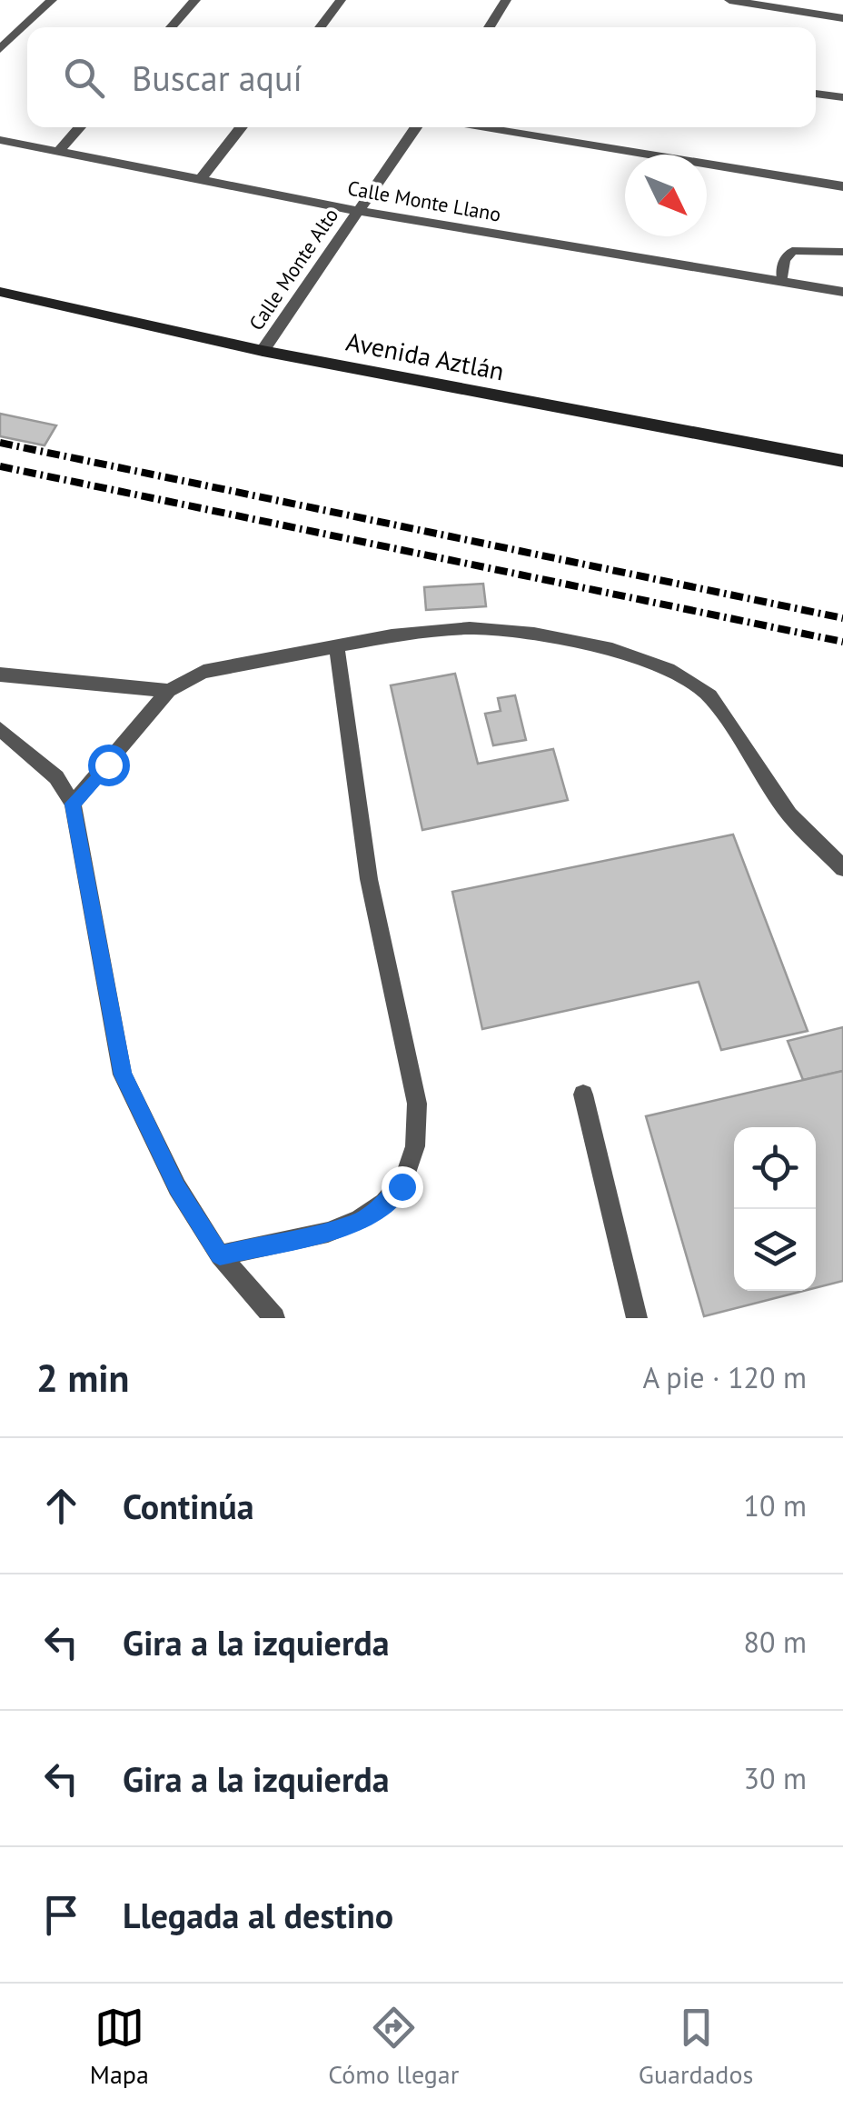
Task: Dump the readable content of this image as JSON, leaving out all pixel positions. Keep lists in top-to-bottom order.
{
  "streets": {
    "main road": ["Avenida Aztlán"],
    "street": ["Calle Monte Llano", "Calle Monte Alto"]
  },
  "crossings": [
    ["Calle Monte Llano", "Calle Monte Alto"],
    ["Calle Monte Alto", "Avenida Aztlán"]
  ],
  "north": "bottom right",
  "page": {
    "search": "Buscar aquí",
    "heading": ["2 min", "A pie · 120 m"],
    "list": [
      ["Continúa", "10 m"],
      ["Gira a la izquierda", "80 m"],
      ["Gira a la izquierda", "30 m"],
      "Llegada al destino"
    ],
    "nav": ["Mapa", "Cómo llegar", "Guardados"]
  }
}
